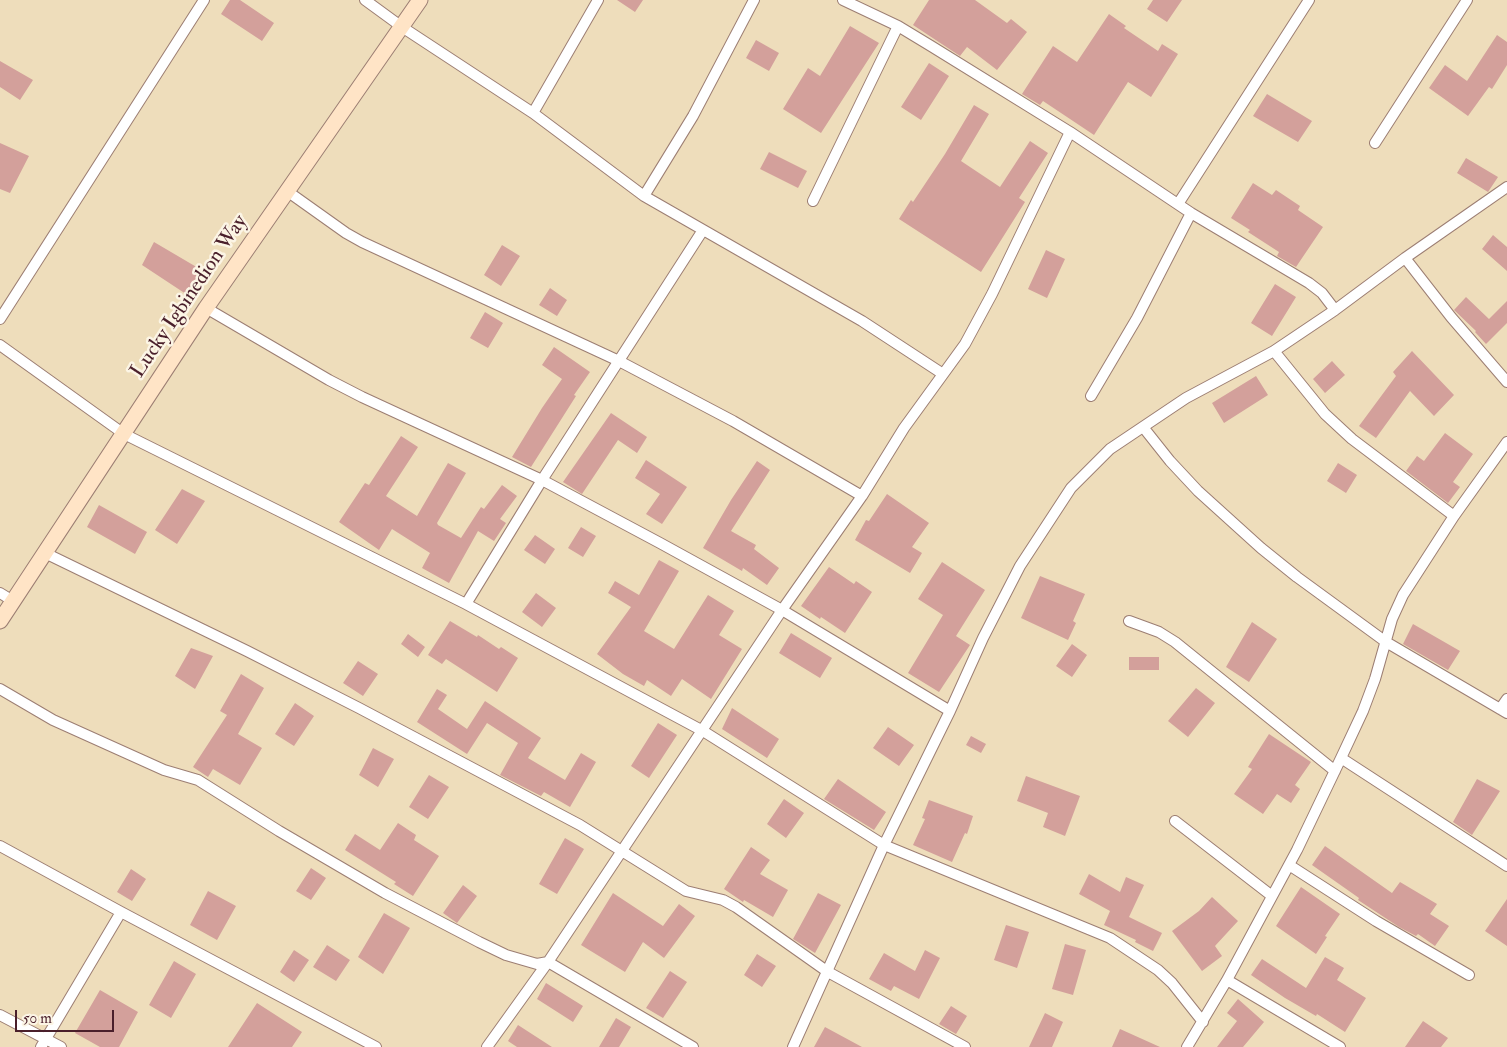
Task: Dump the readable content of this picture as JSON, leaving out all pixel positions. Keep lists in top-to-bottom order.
{
  "streets": {
    "street": ["Lucky Igbinedion Way"]
  },
  "scale_bar": "50 m"
}
